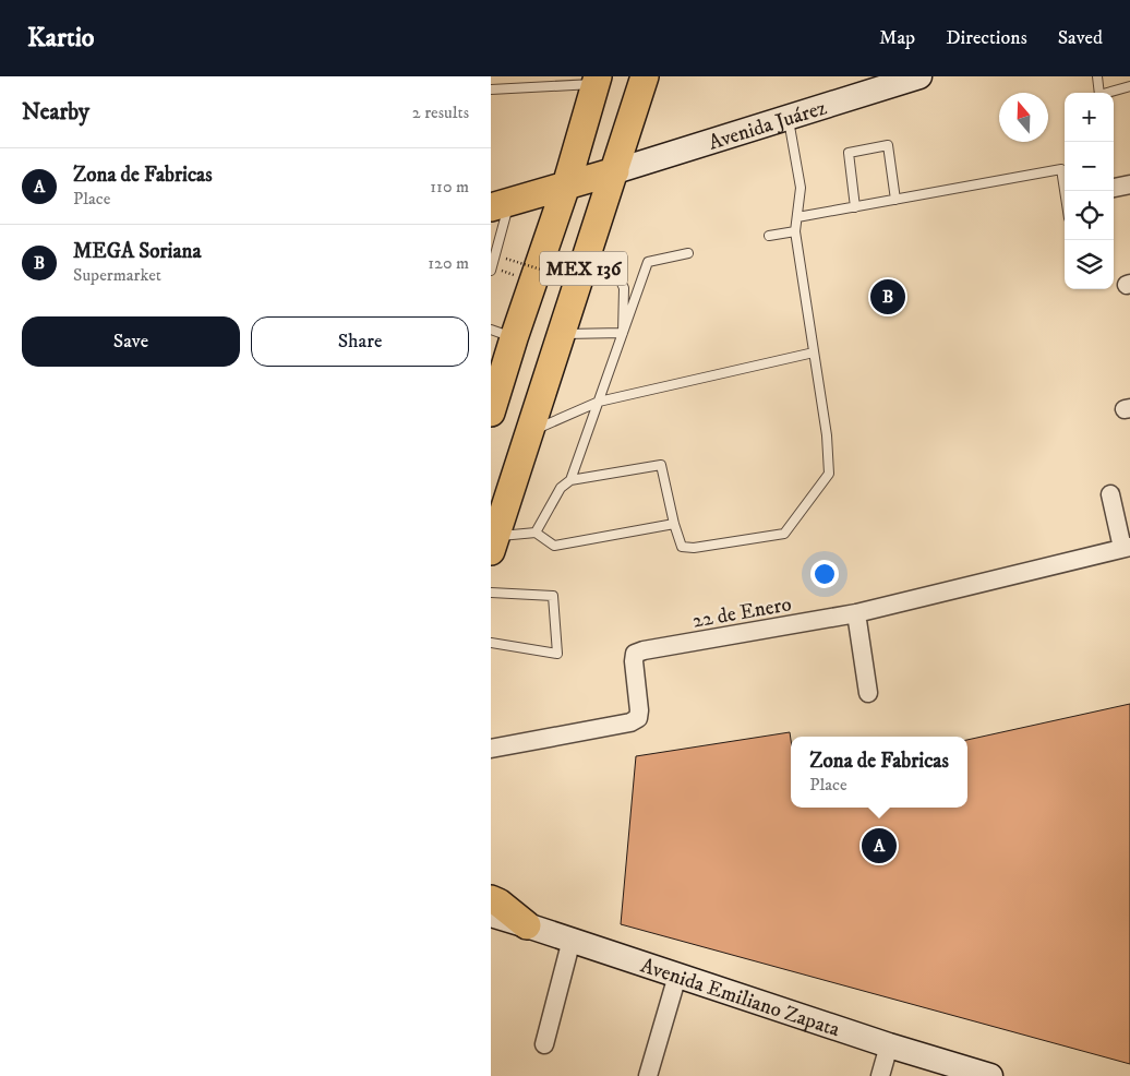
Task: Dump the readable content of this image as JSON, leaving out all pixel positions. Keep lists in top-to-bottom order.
{
  "streets": {
    "main road": ["Avenida Juárez", "MEX 136", "Avenida Emiliano Zapata"],
    "street": ["22 de Enero"]
  },
  "crossings": [
    ["Avenida Juárez", "MEX 136"]
  ],
  "north": "top",
  "page": {
    "header": "Kartio",
    "nav": ["Map", "Directions", "Saved"],
    "heading": ["Nearby", "2 results"],
    "map_buttons": ["+", "−"],
    "list": [
      {
        "mark": "A",
        "name": "Zona de Fabricas",
        "note": "Place",
        "value": "110 m"
      },
      {
        "mark": "B",
        "name": "MEGA Soriana",
        "note": "Supermarket",
        "value": "120 m"
      }
    ],
    "pins": ["B", "A"],
    "buttons": ["Save", "Share"],
    "popup": ["Zona de Fabricas", "Place"]
  }
}
